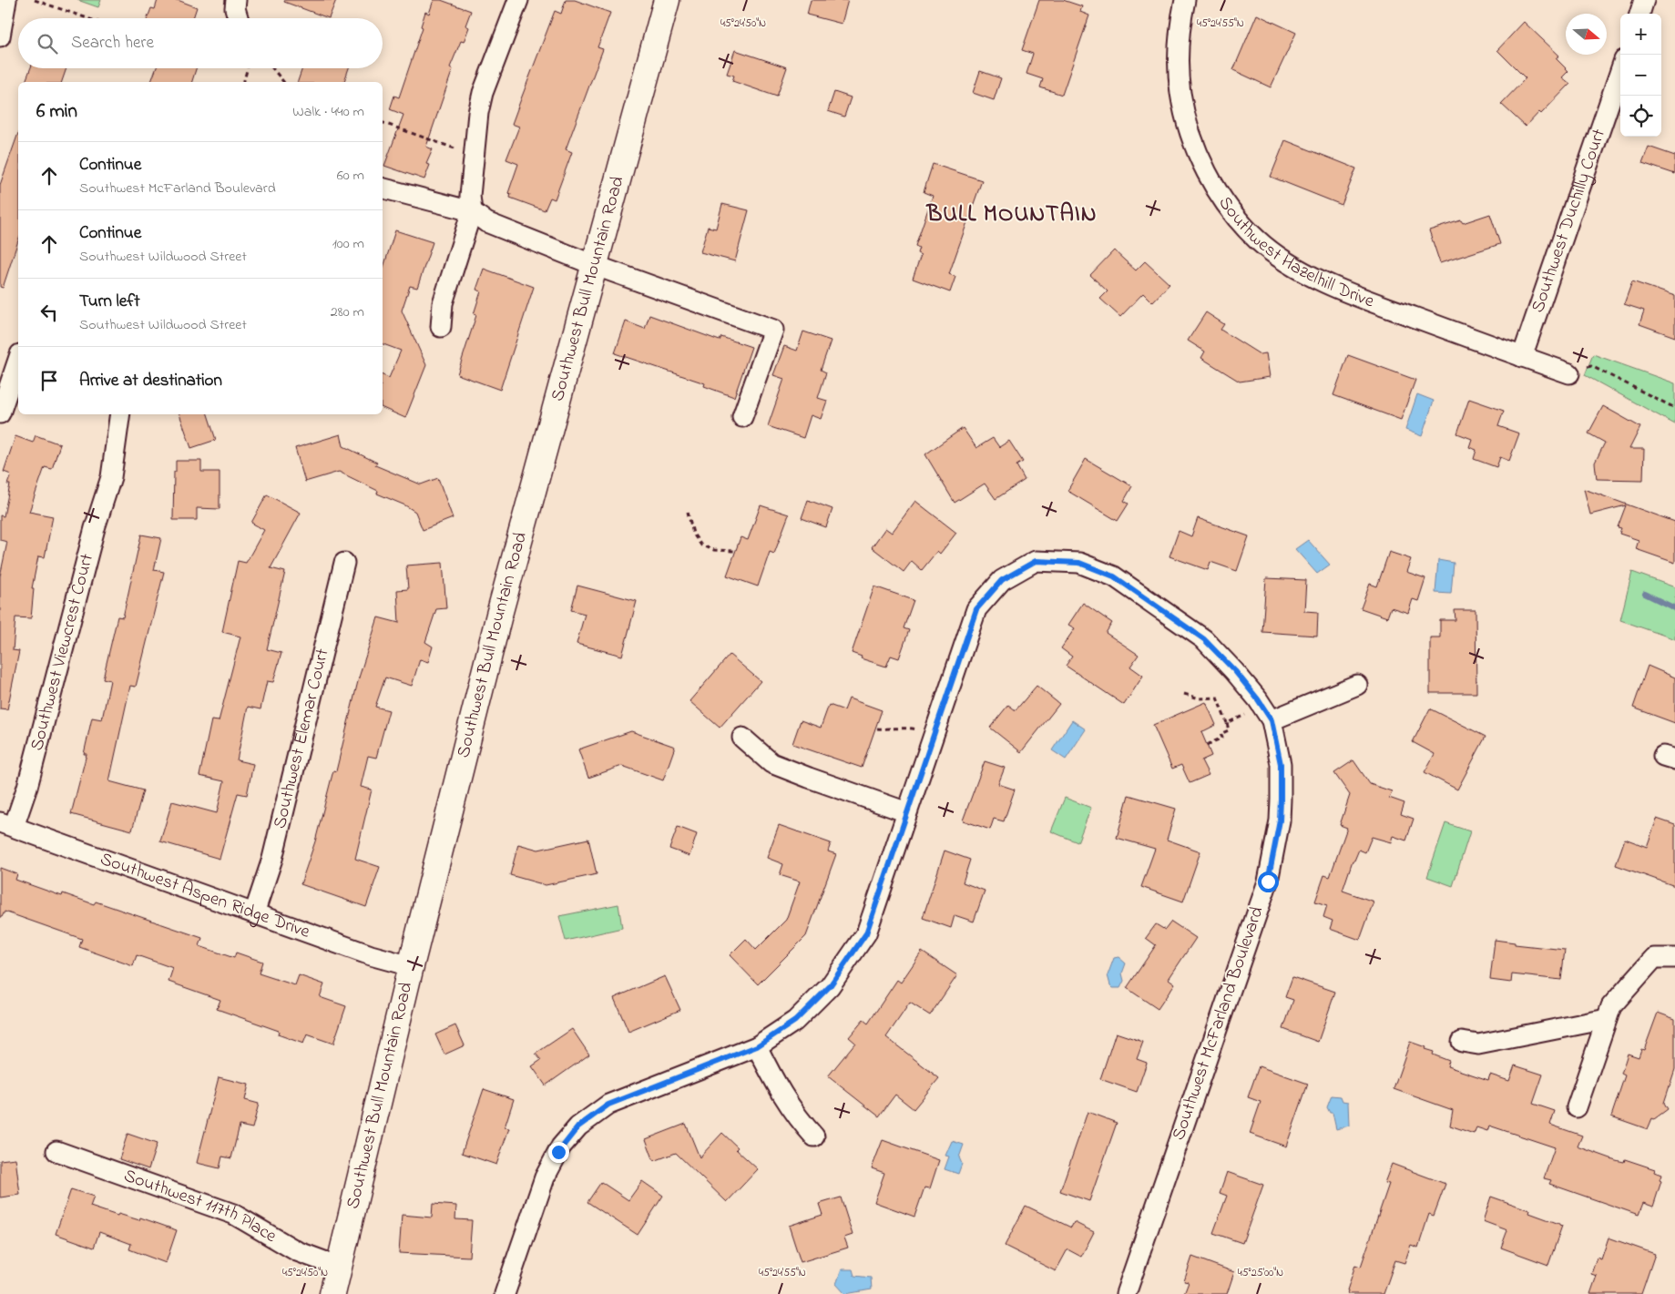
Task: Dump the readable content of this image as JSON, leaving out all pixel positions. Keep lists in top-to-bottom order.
{
  "streets": {
    "main road": ["Southwest Bull Mountain Road"],
    "street": [
      "Southwest Duchilly Court",
      "Southwest Hazelhill Drive",
      "Southwest Viewcrest Court",
      "Southwest Elemar Court",
      "Southwest Aspen Ridge Drive",
      "Southwest McFarland Boulevard",
      "Southwest 117th Place"
    ]
  },
  "crossings": [
    ["Southwest Duchilly Court", "Southwest Hazelhill Drive"],
    ["Southwest Bull Mountain Road", "Southwest Aspen Ridge Drive"],
    ["Southwest Bull Mountain Road", "Southwest 117th Place"],
    ["Southwest Viewcrest Court", "Southwest Aspen Ridge Drive"],
    ["Southwest Elemar Court", "Southwest Aspen Ridge Drive"]
  ],
  "districts": ["BULL MOUNTAIN"],
  "north": "right",
  "page": {
    "map_buttons": ["+", "−"],
    "search": "Search here",
    "heading": ["6 min", "Walk · 440 m"],
    "list": [
      ["Continue", "Southwest McFarland Boulevard", "60 m"],
      ["Continue", "Southwest Wildwood Street", "100 m"],
      ["Turn left", "Southwest Wildwood Street", "280 m"],
      "Arrive at destination"
    ]
  },
  "coordinates": ["45°24'50\"N", "45°24'55\"N", "45°25'00\"N"]
}
